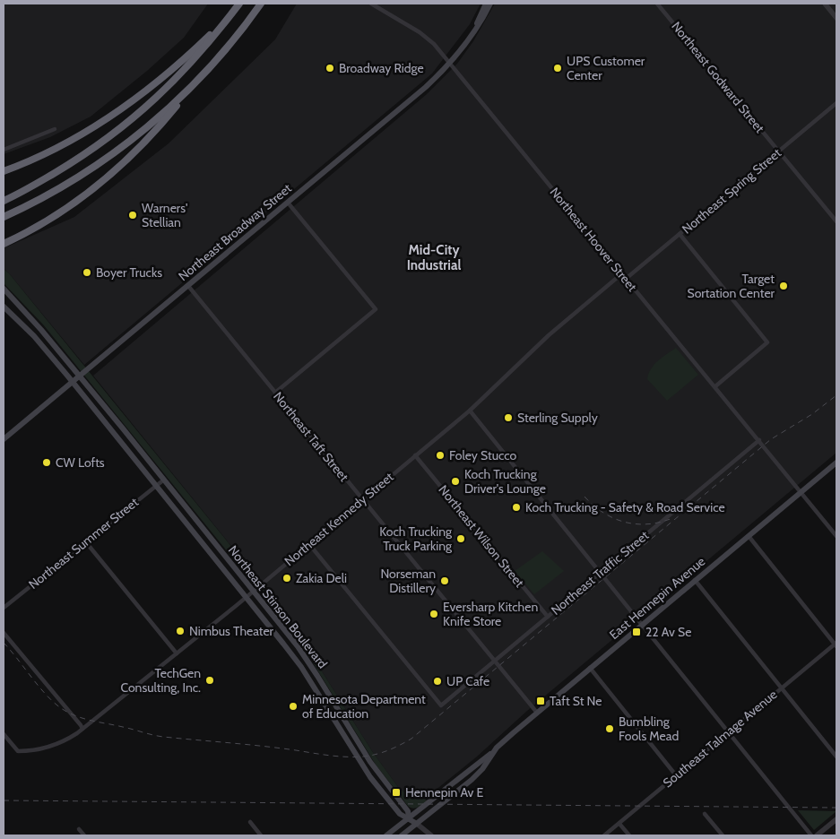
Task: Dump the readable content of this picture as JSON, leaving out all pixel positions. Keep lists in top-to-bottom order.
{
  "streets": {
    "main road": ["Northeast Broadway Street", "East Hennepin Avenue", "Northeast Stinson Boulevard"],
    "street": [
      "Northeast Godward Street",
      "Northeast Spring Street",
      "Northeast Hoover Street",
      "Northeast Taft Street",
      "Northeast Kennedy Street",
      "Northeast Wilson Street",
      "Northeast Summer Street",
      "Northeast Traffic Street",
      "Southeast Talmage Avenue"
    ]
  },
  "crossings": [
    ["Northeast Godward Street", "Northeast Spring Street"],
    ["Northeast Spring Street", "Northeast Hoover Street"],
    ["Northeast Broadway Street", "Northeast Hoover Street"],
    ["Northeast Broadway Street", "Northeast Taft Street"],
    ["Northeast Broadway Street", "Northeast Stinson Boulevard"],
    ["Northeast Hoover Street", "Northeast Kennedy Street"],
    ["Northeast Hoover Street", "Northeast Traffic Street"],
    ["Northeast Hoover Street", "East Hennepin Avenue"],
    ["Northeast Taft Street", "Northeast Kennedy Street"],
    ["Northeast Taft Street", "Northeast Traffic Street"],
    ["Northeast Taft Street", "East Hennepin Avenue"],
    ["Northeast Kennedy Street", "Northeast Wilson Street"],
    ["Northeast Kennedy Street", "Northeast Traffic Street"],
    ["Northeast Kennedy Street", "Northeast Stinson Boulevard"],
    ["Northeast Wilson Street", "Northeast Traffic Street"],
    ["Northeast Summer Street", "Northeast Stinson Boulevard"],
    ["East Hennepin Avenue", "Northeast Stinson Boulevard"]
  ],
  "districts": ["Mid-City Industrial"],
  "places": {
    "other": [
      "Broadway Ridge",
      "UPS Customer Center",
      "Warners' Stellian",
      "Boyer Trucks",
      "Target Sortation Center",
      "Sterling Supply",
      "Foley Stucco",
      "CW Lofts",
      "Koch Trucking Driver's Lounge",
      "Koch Trucking - Safety & Road Service",
      "Koch Trucking Truck Parking",
      "Zakia Deli",
      "Norseman Distillery",
      "Eversharp Kitchen Knife Store",
      "Nimbus Theater",
      "TechGen Consulting, Inc.",
      "UP Cafe",
      "Minnesota Department of Education",
      "Bumbling Fools Mead"
    ],
    "transit": ["22 Av Se", "Taft St Ne", "Hennepin Av E"]
  }
}
